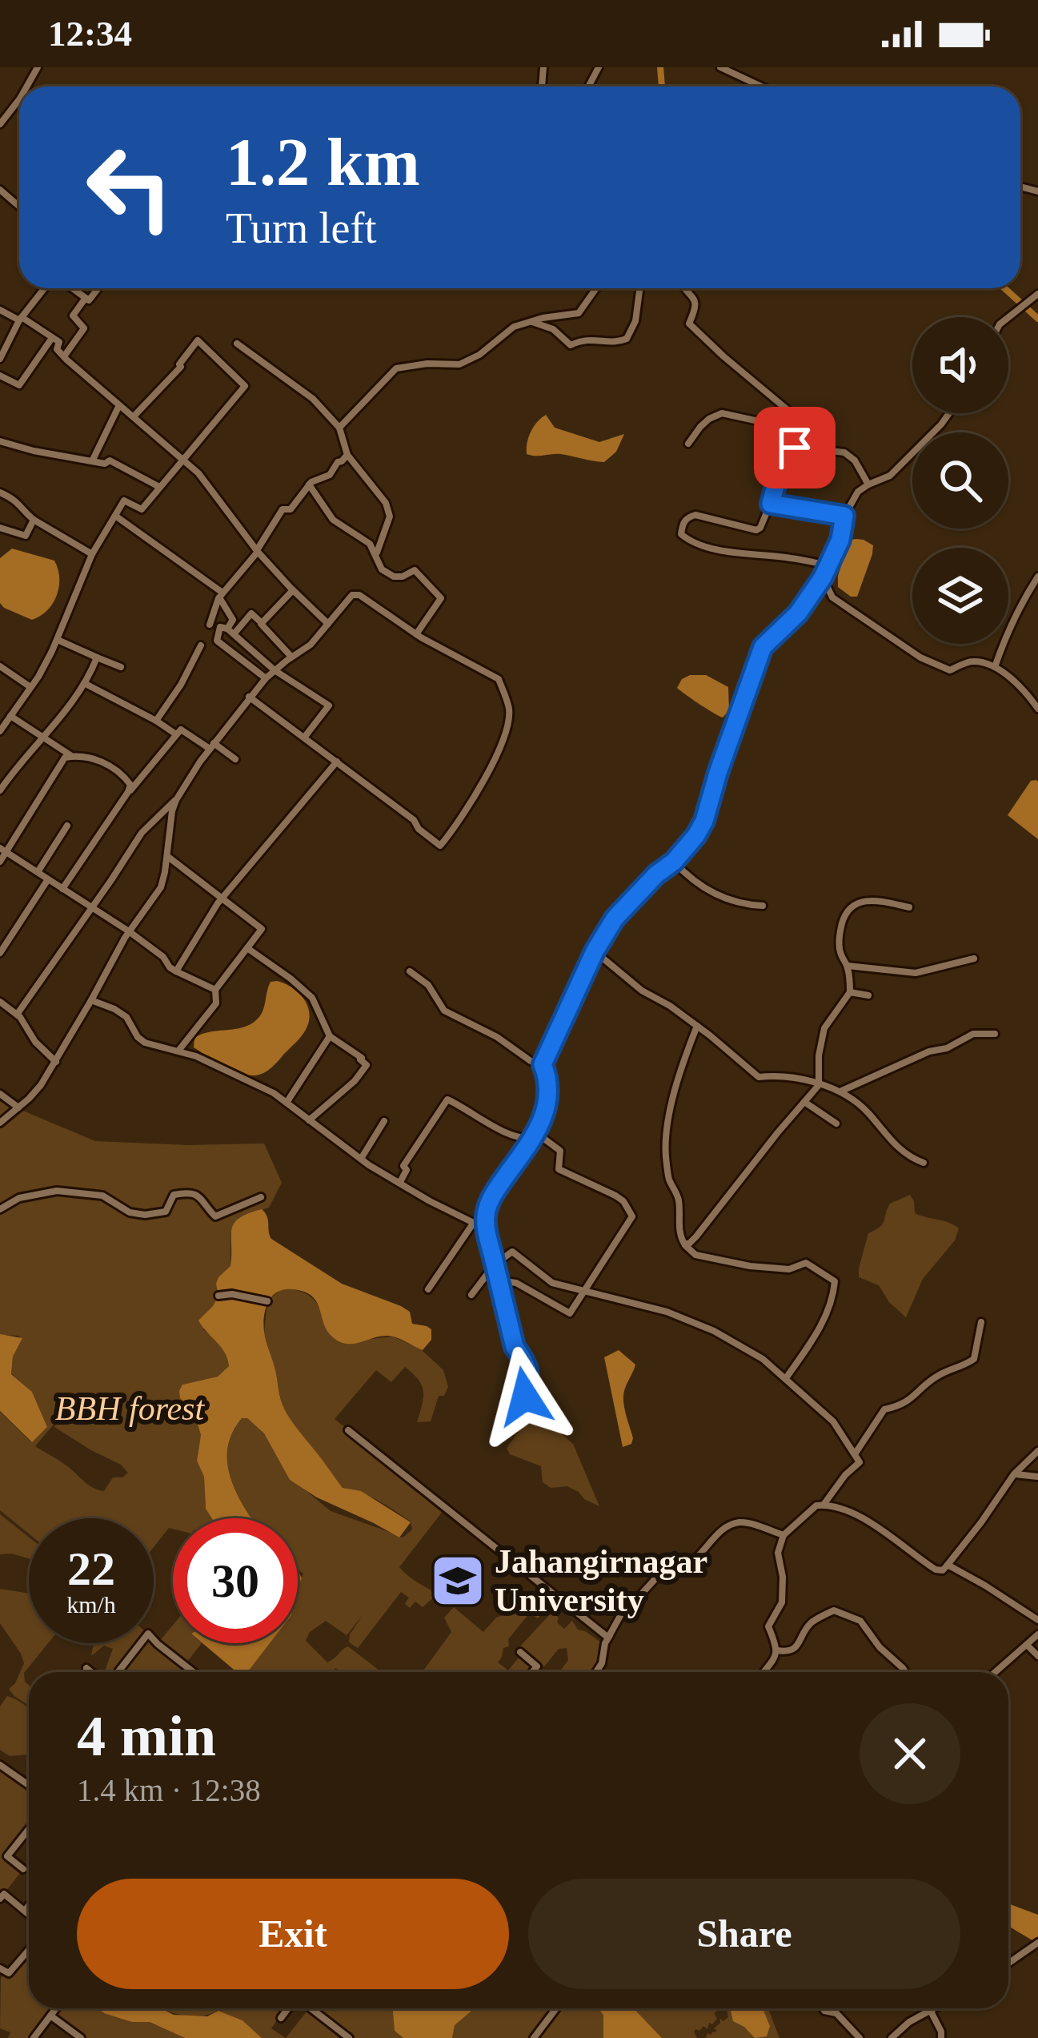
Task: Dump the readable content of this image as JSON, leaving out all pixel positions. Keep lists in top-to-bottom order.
{
  "parks": ["BBH forest"],
  "places": {
    "school or university": ["Jahangirnagar University"]
  },
  "page": {
    "status": "12:34",
    "turn": ["1.2 km", "Turn left"],
    "speed": "22 km/h",
    "limit": "30",
    "heading": ["4 min", "1.4 km · 12:38"],
    "buttons": ["Exit", "Share"]
  }
}
